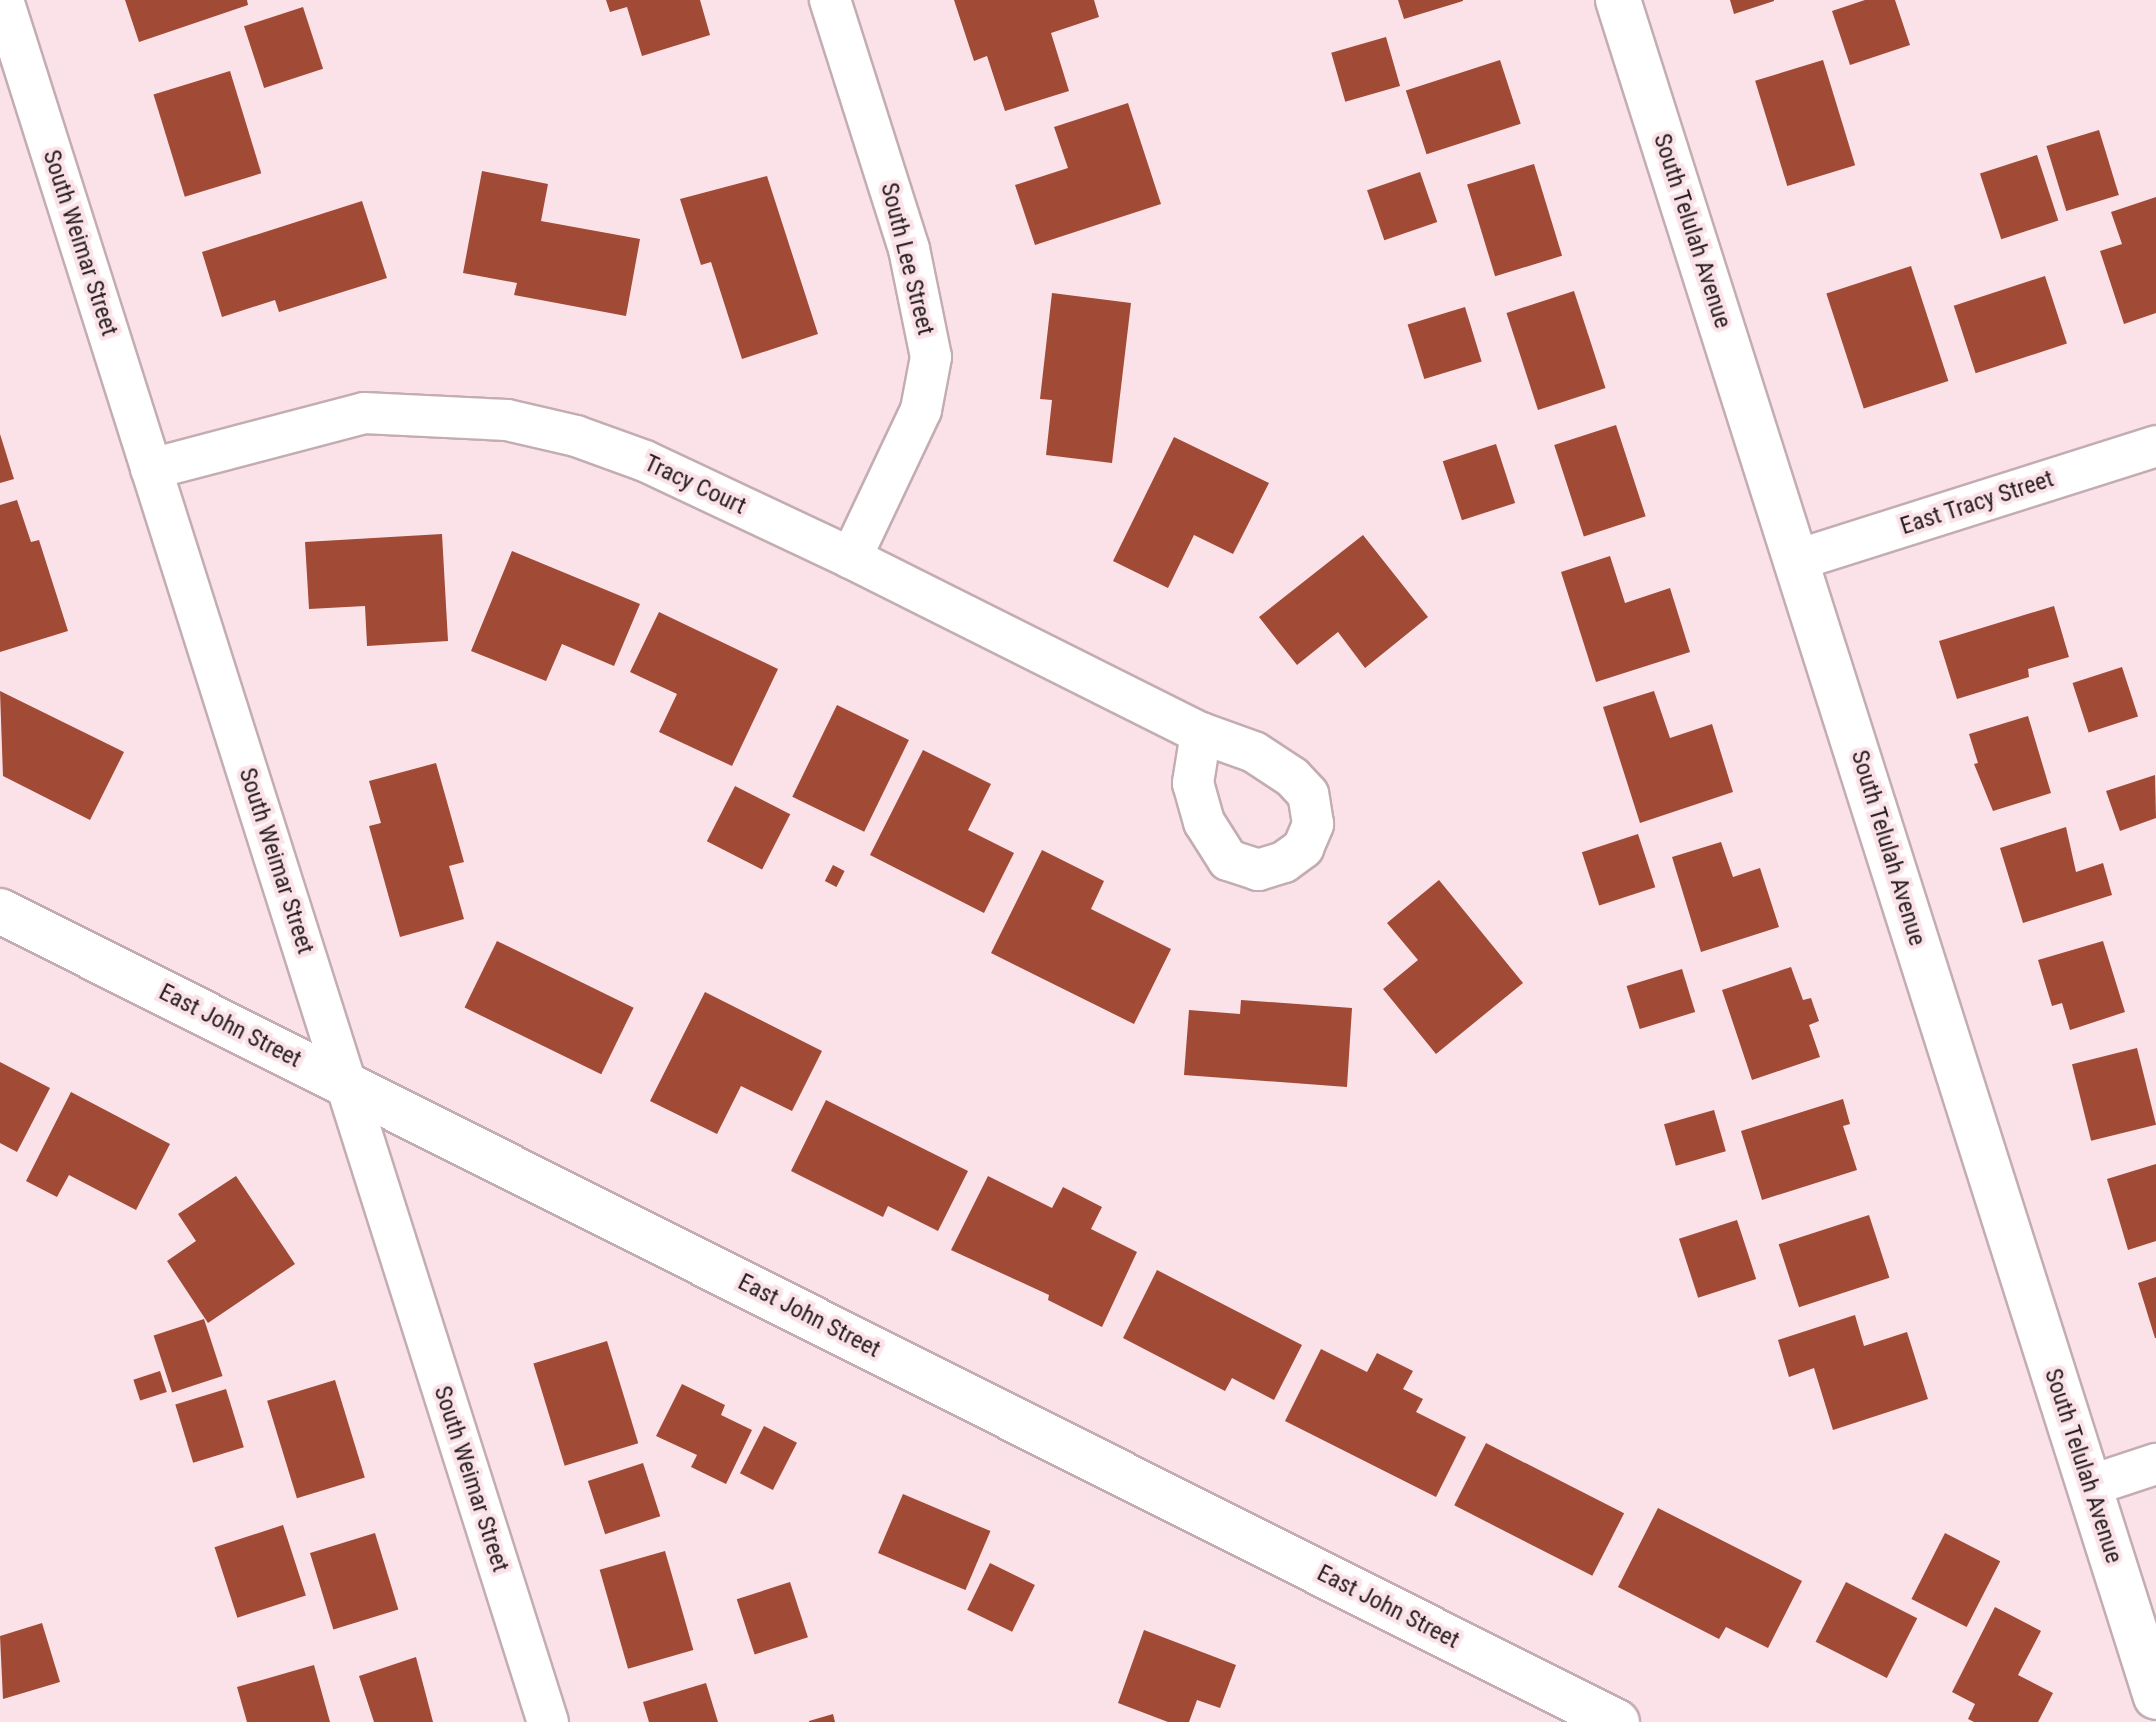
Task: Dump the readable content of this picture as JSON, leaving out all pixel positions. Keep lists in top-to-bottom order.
{
  "streets": {
    "street": [
      "South Telulah Avenue",
      "South Weimar Street",
      "South Lee Street",
      "Tracy Court",
      "East Tracy Street",
      "East John Street"
    ]
  },
  "crossings": [
    ["South Telulah Avenue", "East Tracy Street"],
    ["South Weimar Street", "Tracy Court"],
    ["South Weimar Street", "East John Street"],
    ["South Lee Street", "Tracy Court"]
  ]
}
